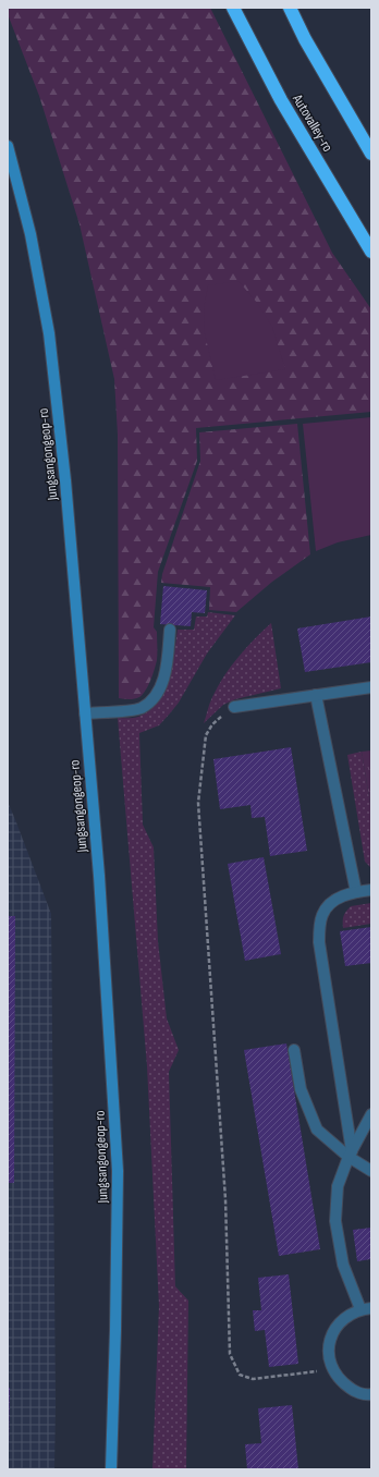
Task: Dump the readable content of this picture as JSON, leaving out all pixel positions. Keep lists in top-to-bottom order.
{
  "streets": {
    "highway": ["Autovalley-ro"],
    "street": ["Jungsangongeop-ro"]
  }
}
